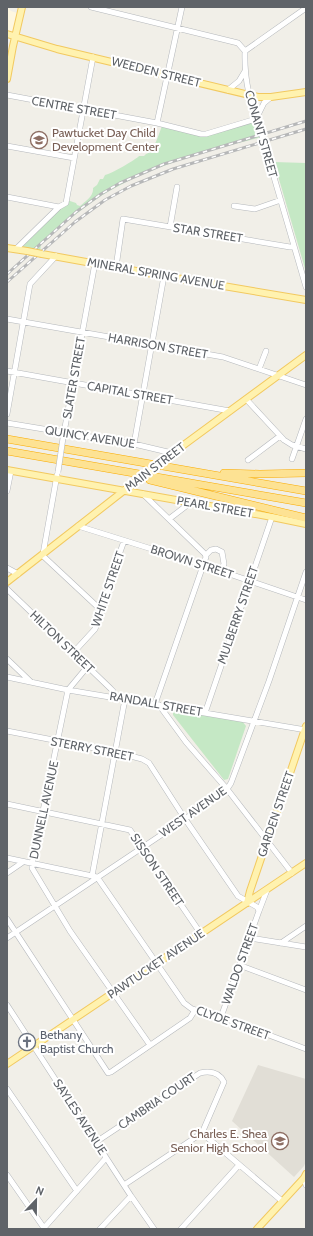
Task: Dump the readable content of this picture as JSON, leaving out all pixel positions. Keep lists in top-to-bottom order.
{
  "streets": {
    "main road": [
      "WEEDEN STREET",
      "MINERAL SPRING AVENUE",
      "MAIN STREET",
      "PEARL STREET",
      "GARDEN STREET",
      "PAWTUCKET AVENUE"
    ],
    "street": [
      "CENTRE STREET",
      "CONANT STREET",
      "STAR STREET",
      "HARRISON STREET",
      "SLATER STREET",
      "CAPITAL STREET",
      "QUINCY AVENUE",
      "BROWN STREET",
      "WHITE STREET",
      "MULBERRY STREET",
      "HILTON STREET",
      "RANDALL STREET",
      "STERRY STREET",
      "DUNNELL AVENUE",
      "WEST AVENUE",
      "SISSON STREET",
      "WALDO STREET",
      "CLYDE STREET",
      "CAMBRIA COURT",
      "SAYLES AVENUE"
    ]
  },
  "crossings": [
    ["WEEDEN STREET", "CONANT STREET"],
    ["CENTRE STREET", "CONANT STREET"],
    ["CONANT STREET", "STAR STREET"],
    ["STAR STREET", "MINERAL SPRING AVENUE"],
    ["MINERAL SPRING AVENUE", "SLATER STREET"],
    ["HARRISON STREET", "SLATER STREET"],
    ["HARRISON STREET", "MAIN STREET"],
    ["SLATER STREET", "CAPITAL STREET"],
    ["SLATER STREET", "QUINCY AVENUE"],
    ["SLATER STREET", "MAIN STREET"],
    ["SLATER STREET", "PEARL STREET"],
    ["CAPITAL STREET", "MAIN STREET"],
    ["QUINCY AVENUE", "MAIN STREET"],
    ["MAIN STREET", "PEARL STREET"],
    ["MAIN STREET", "BROWN STREET"],
    ["PEARL STREET", "MULBERRY STREET"],
    ["BROWN STREET", "WHITE STREET"],
    ["BROWN STREET", "MULBERRY STREET"],
    ["BROWN STREET", "WEST AVENUE"],
    ["WHITE STREET", "HILTON STREET"],
    ["MULBERRY STREET", "RANDALL STREET"],
    ["HILTON STREET", "RANDALL STREET"],
    ["HILTON STREET", "DUNNELL AVENUE"],
    ["RANDALL STREET", "DUNNELL AVENUE"],
    ["RANDALL STREET", "WEST AVENUE"],
    ["RANDALL STREET", "GARDEN STREET"],
    ["STERRY STREET", "DUNNELL AVENUE"],
    ["STERRY STREET", "WEST AVENUE"],
    ["STERRY STREET", "GARDEN STREET"],
    ["STERRY STREET", "PAWTUCKET AVENUE"],
    ["STERRY STREET", "WALDO STREET"],
    ["DUNNELL AVENUE", "WEST AVENUE"],
    ["DUNNELL AVENUE", "SISSON STREET"],
    ["DUNNELL AVENUE", "PAWTUCKET AVENUE"],
    ["WEST AVENUE", "SISSON STREET"],
    ["WEST AVENUE", "CLYDE STREET"],
    ["GARDEN STREET", "PAWTUCKET AVENUE"],
    ["GARDEN STREET", "WALDO STREET"],
    ["SISSON STREET", "PAWTUCKET AVENUE"],
    ["PAWTUCKET AVENUE", "WALDO STREET"],
    ["PAWTUCKET AVENUE", "CLYDE STREET"],
    ["PAWTUCKET AVENUE", "SAYLES AVENUE"],
    ["WALDO STREET", "CLYDE STREET"],
    ["CAMBRIA COURT", "SAYLES AVENUE"]
  ],
  "places": {
    "school or university": ["Pawtucket Day Child Development Center", "Charles E. Shea Senior High School"],
    "church": ["Bethany Baptist Church"]
  },
  "north": "top"
}
